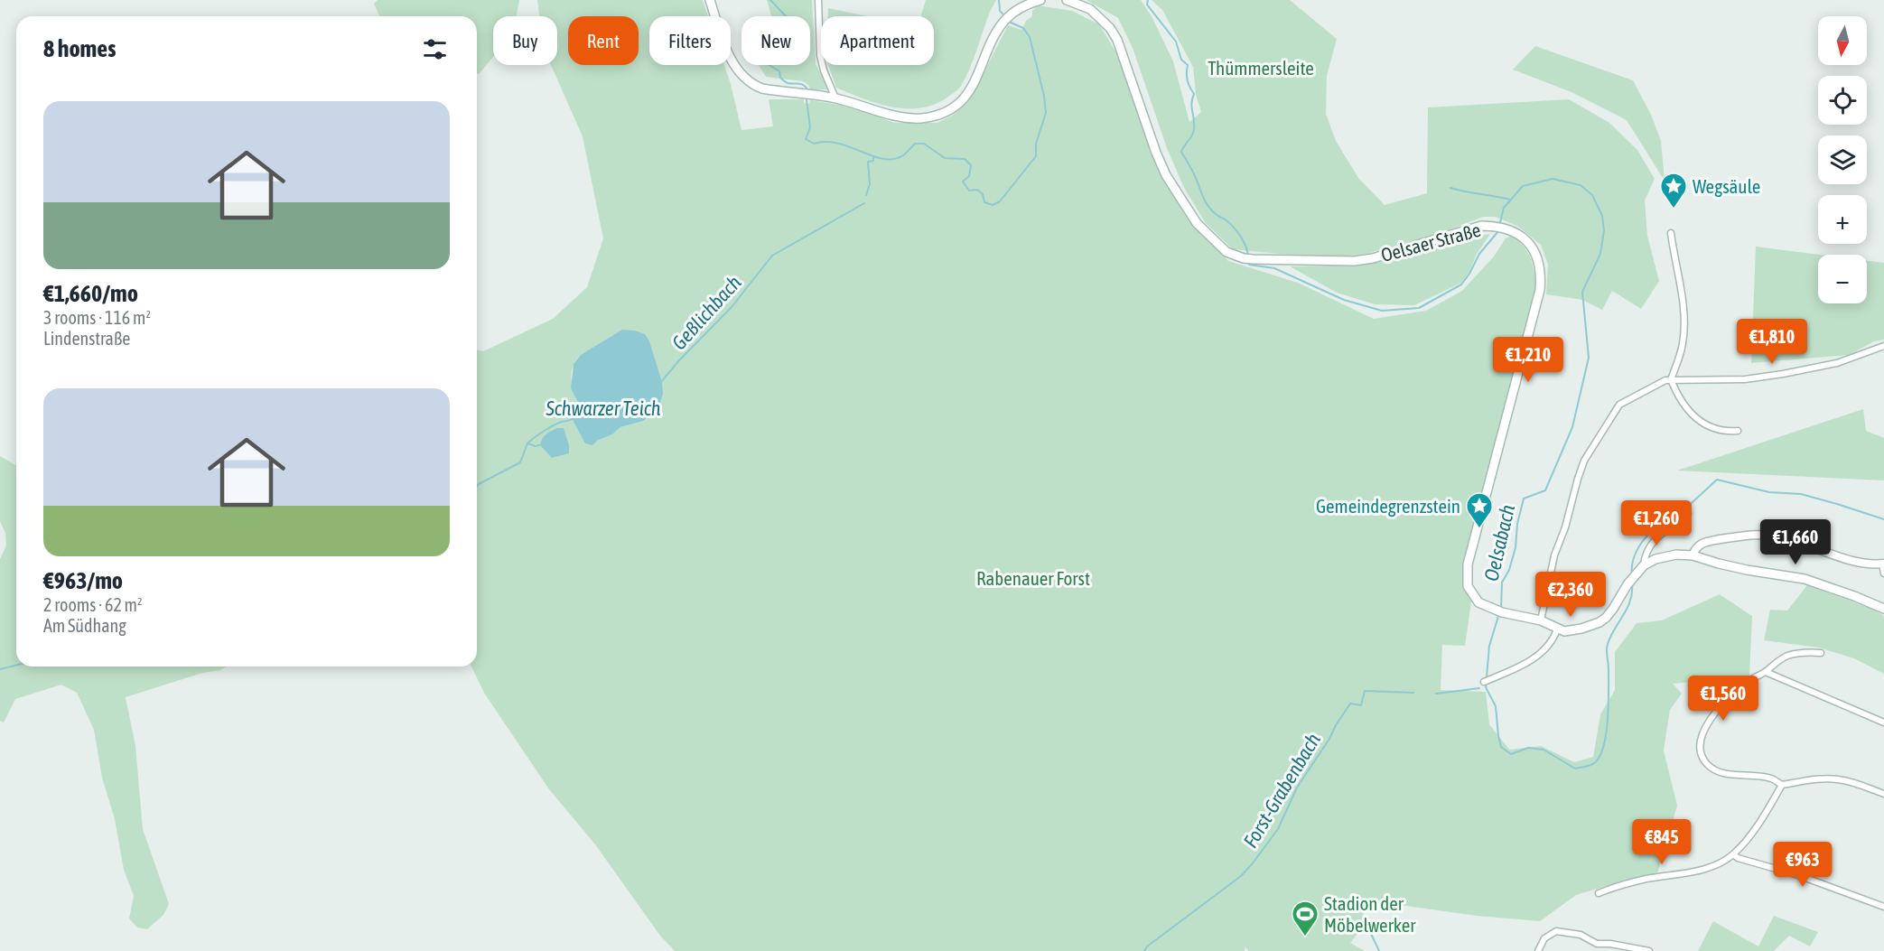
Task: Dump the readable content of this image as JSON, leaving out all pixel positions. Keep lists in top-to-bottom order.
{
  "streets": {
    "main road": ["Oelsaer Straße"]
  },
  "water": [
    "Geßlichbach",
    "Schwarzer Teich",
    "Oelsabach",
    "Forst-Grabenbach"
  ],
  "parks": ["Thümmersleite", "Rabenauer Forst"],
  "places": {
    "place": ["Wegsäule", "Gemeindegrenzstein"],
    "sports": ["Stadion der Möbelwerker"]
  },
  "north": "bottom",
  "page": {
    "map_buttons": ["+", "−"],
    "chip": [
      "Buy",
      "Rent",
      "Filters",
      "New",
      "Apartment"
    ],
    "heading": "8 homes",
    "list": [
      {
        "name": "€1,660/mo",
        "note": "3 rooms · 116 m² · Lindenstraße"
      },
      {
        "name": "€963/mo",
        "note": "2 rooms · 62 m² · Am Südhang"
      }
    ],
    "price": [
      "€1,810",
      "€1,210",
      "€1,260",
      "€1,660",
      "€2,360",
      "€1,560",
      "€845",
      "€963"
    ]
  }
}
